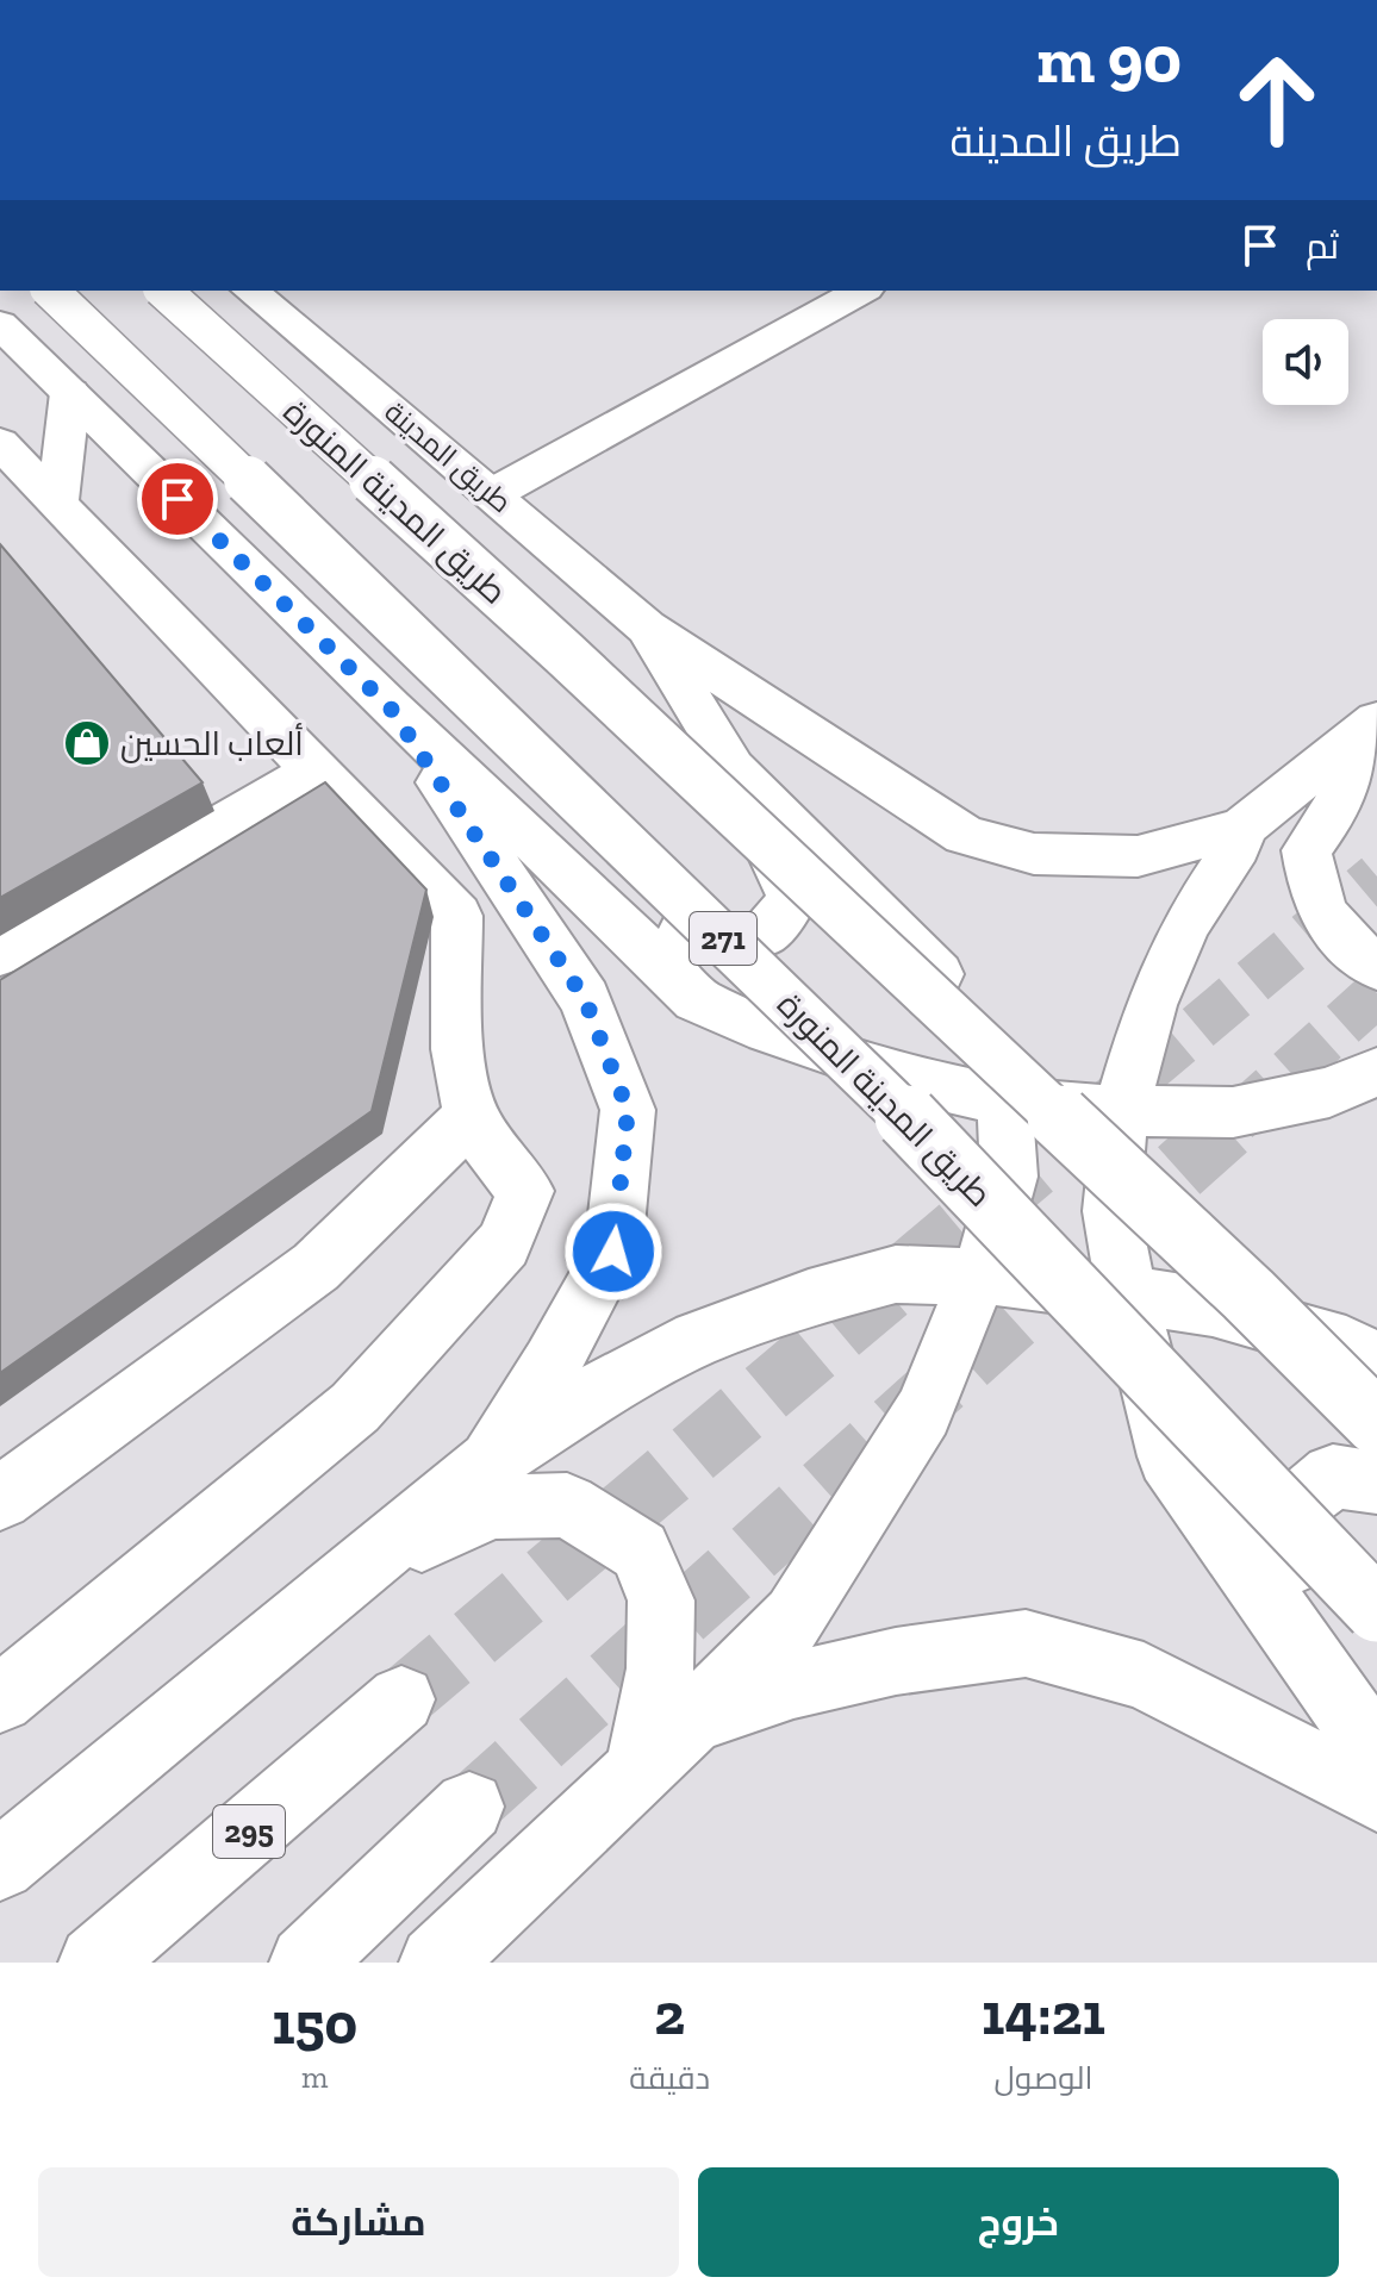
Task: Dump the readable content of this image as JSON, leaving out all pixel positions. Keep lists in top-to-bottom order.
{
  "streets": {
    "main road": [
      "طريق المدينة",
      "طريق المدينة المنورة",
      "271",
      "295"
    ]
  },
  "places": {
    "shop": ["ألعاب الحسين"]
  },
  "page": {
    "turn": ["90 m", "طريق المدينة"],
    "then": "ثم",
    "eta": [
      "14:21",
      "الوصول",
      "2",
      "دقيقة",
      "150",
      "m"
    ],
    "buttons": ["خروج", "مشاركة"]
  }
}
